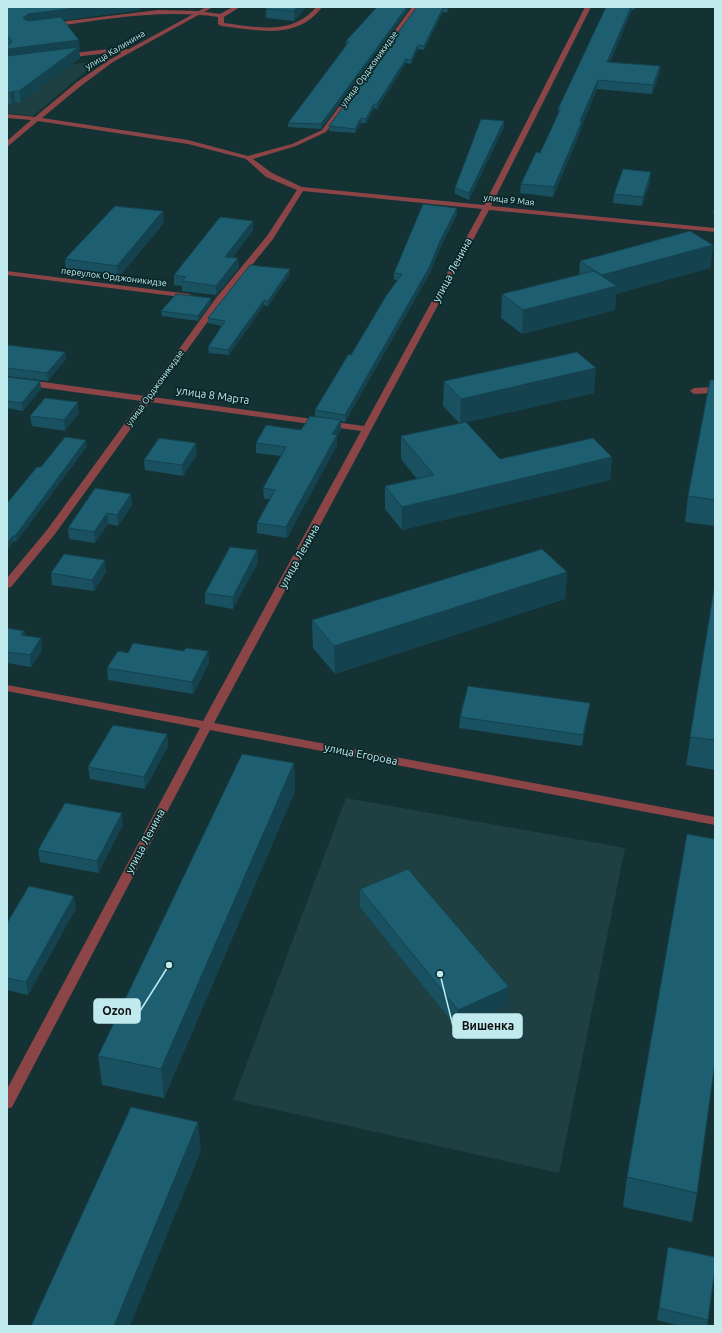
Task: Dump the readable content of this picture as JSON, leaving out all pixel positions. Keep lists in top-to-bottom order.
{
  "streets": {
    "street": [
      "улица Калинина",
      "улица Орджоникидзе",
      "улица 9 Мая",
      "улица Ленина",
      "переулок Орджоникидзе",
      "улица 8 Марта",
      "улица Егорова"
    ]
  },
  "crossings": [
    ["улица Орджоникидзе", "улица 9 Мая"],
    ["улица Орджоникидзе", "улица 8 Марта"],
    ["улица 9 Мая", "улица Ленина"],
    ["улица Ленина", "улица 8 Марта"],
    ["улица Ленина", "улица Егорова"]
  ],
  "places": ["Ozon", "Вишенка"]
}
